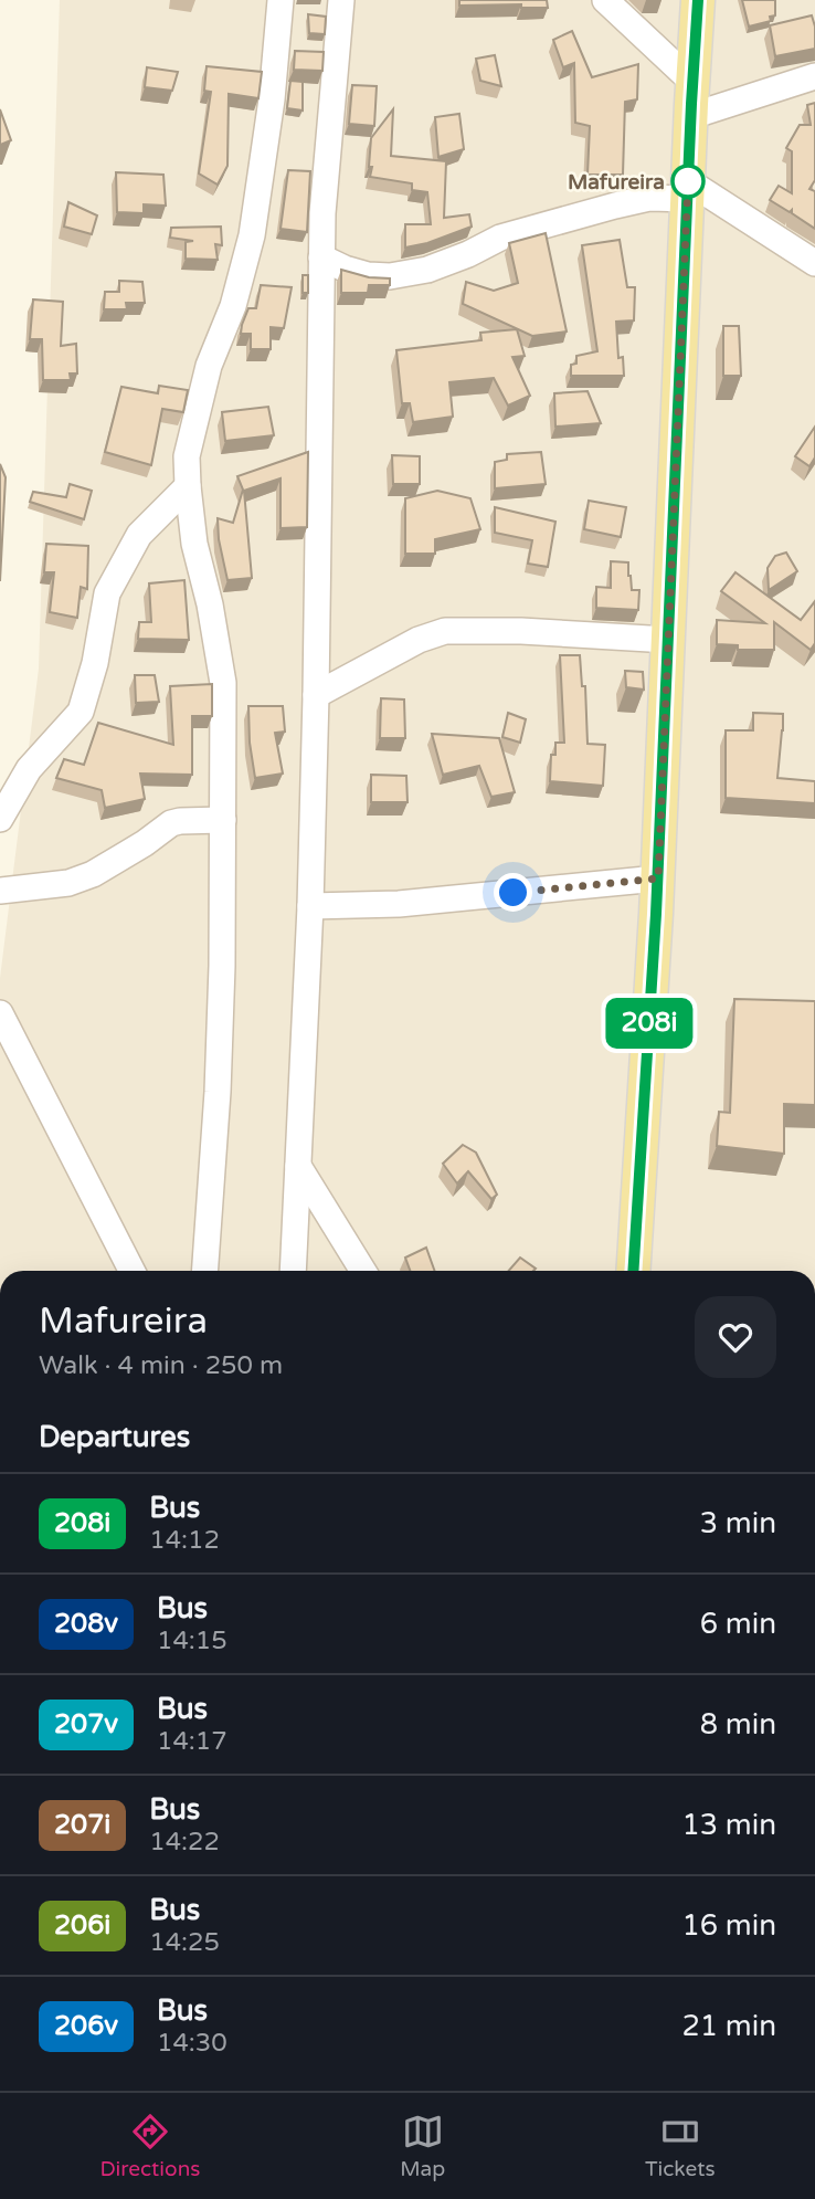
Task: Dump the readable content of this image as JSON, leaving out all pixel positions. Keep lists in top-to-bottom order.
{
  "places": ["Mafureira"],
  "lines": ["bus line 208i"],
  "page": {
    "on_map": "208i",
    "heading": [
      ["Mafureira", "Walk · 4 min · 250 m"],
      "Departures"
    ],
    "list": [
      {
        "mark": "208i",
        "name": "Bus",
        "note": "14:12",
        "value": "3 min"
      },
      {
        "mark": "208v",
        "name": "Bus",
        "note": "14:15",
        "value": "6 min"
      },
      {
        "mark": "207v",
        "name": "Bus",
        "note": "14:17",
        "value": "8 min"
      },
      {
        "mark": "207i",
        "name": "Bus",
        "note": "14:22",
        "value": "13 min"
      },
      {
        "mark": "206i",
        "name": "Bus",
        "note": "14:25",
        "value": "16 min"
      },
      {
        "mark": "206v",
        "name": "Bus",
        "note": "14:30",
        "value": "21 min"
      }
    ],
    "tabs": ["Directions", "Map", "Tickets"]
  }
}
